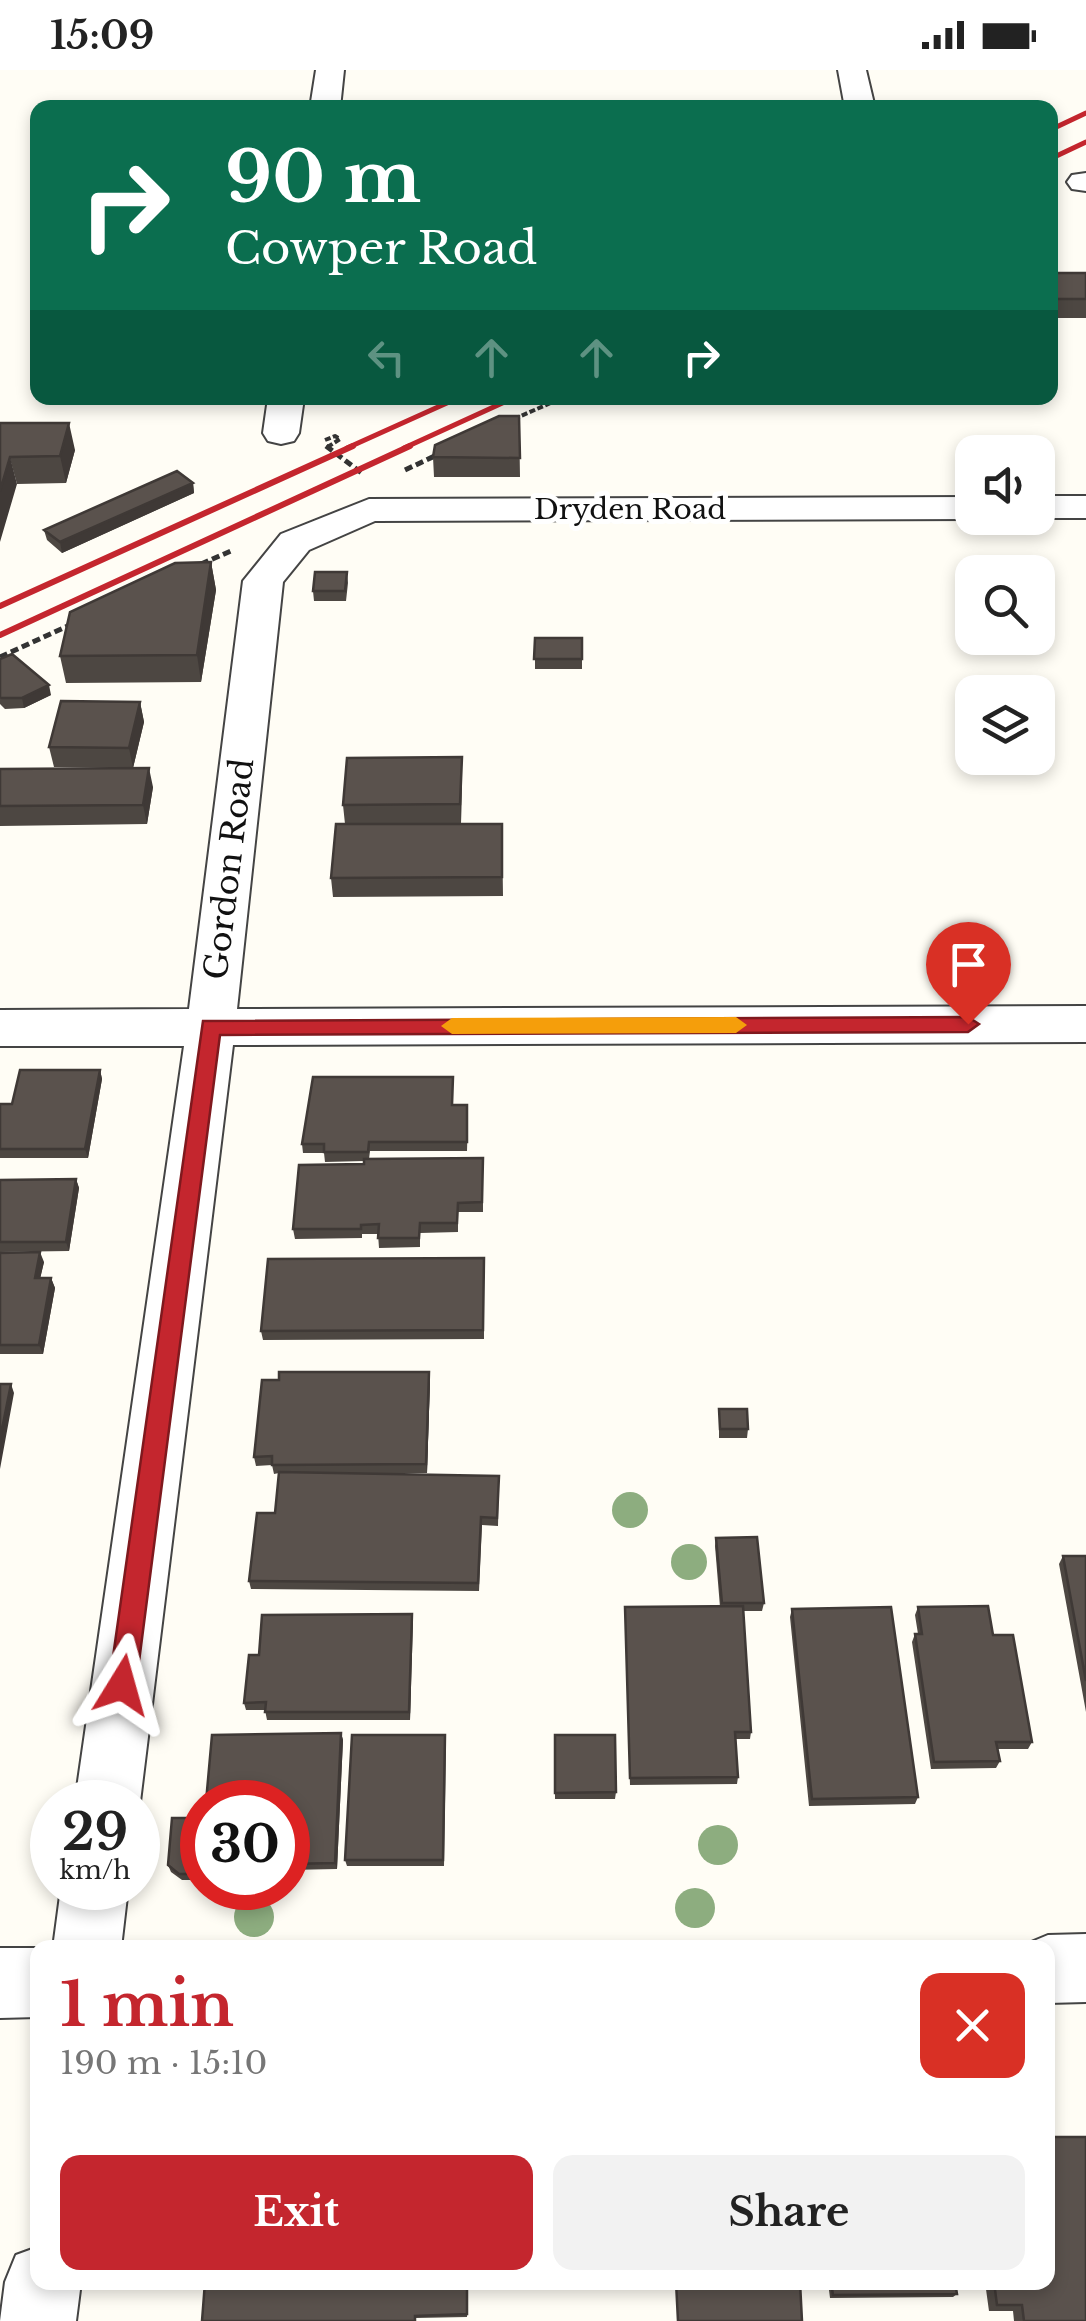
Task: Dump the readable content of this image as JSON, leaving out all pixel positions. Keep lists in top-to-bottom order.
{
  "streets": {
    "street": ["Dryden Road", "Gordon Road"]
  },
  "crossings": [
    ["Dryden Road", "Gordon Road"]
  ],
  "page": {
    "status": "15:09",
    "turn": ["90 m", "Cowper Road"],
    "speed": "29 km/h",
    "limit": "30",
    "heading": ["1 min", "190 m · 15:10"],
    "buttons": ["Exit", "Share"]
  }
}
